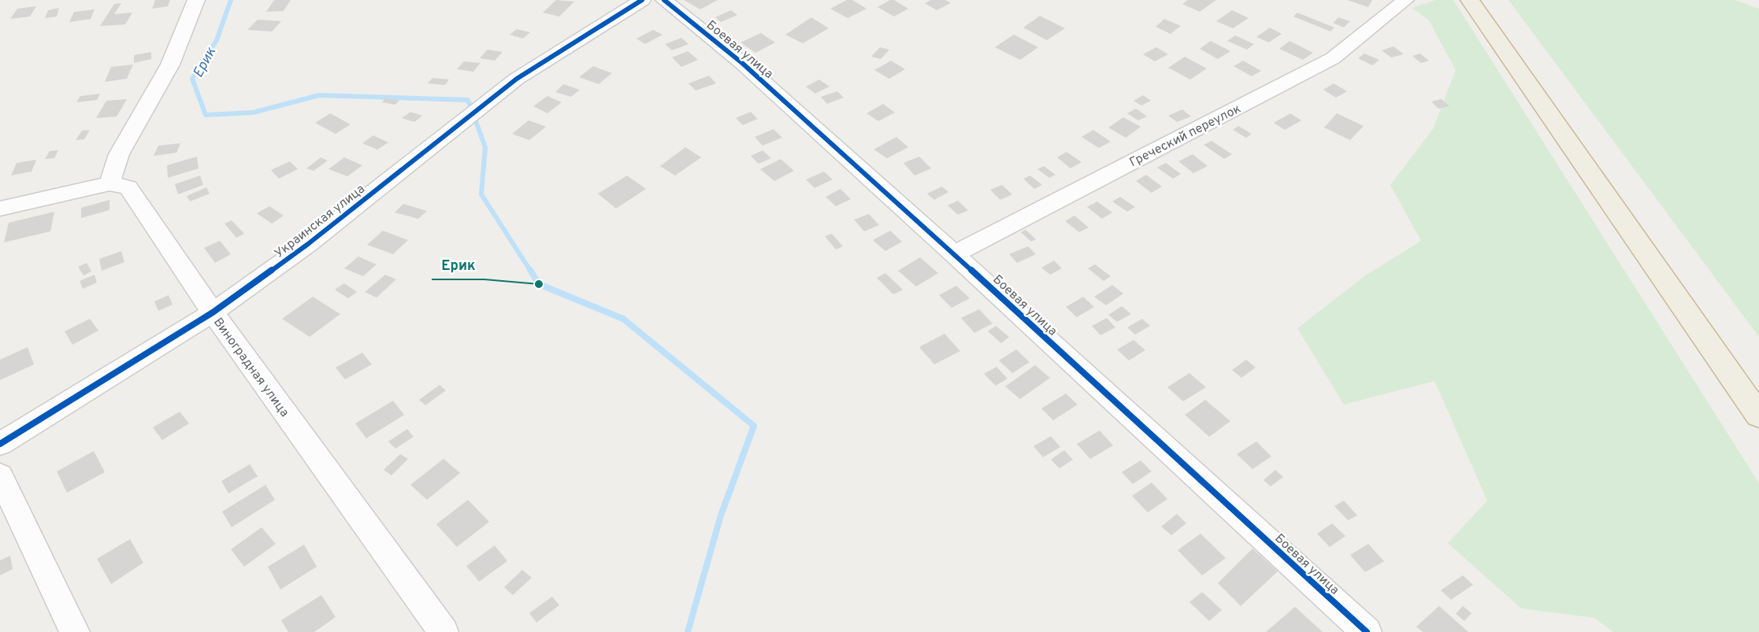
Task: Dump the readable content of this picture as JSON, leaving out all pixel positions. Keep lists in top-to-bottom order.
{
  "streets": {
    "street": [
      "Боевая улица",
      "Греческий переулок",
      "Украинская улица",
      "Виноградная улица"
    ]
  },
  "crossings": [
    ["Боевая улица", "Греческий переулок"],
    ["Украинская улица", "Виноградная улица"]
  ],
  "water": ["Ерик"],
  "places": ["Ерик"]
}
